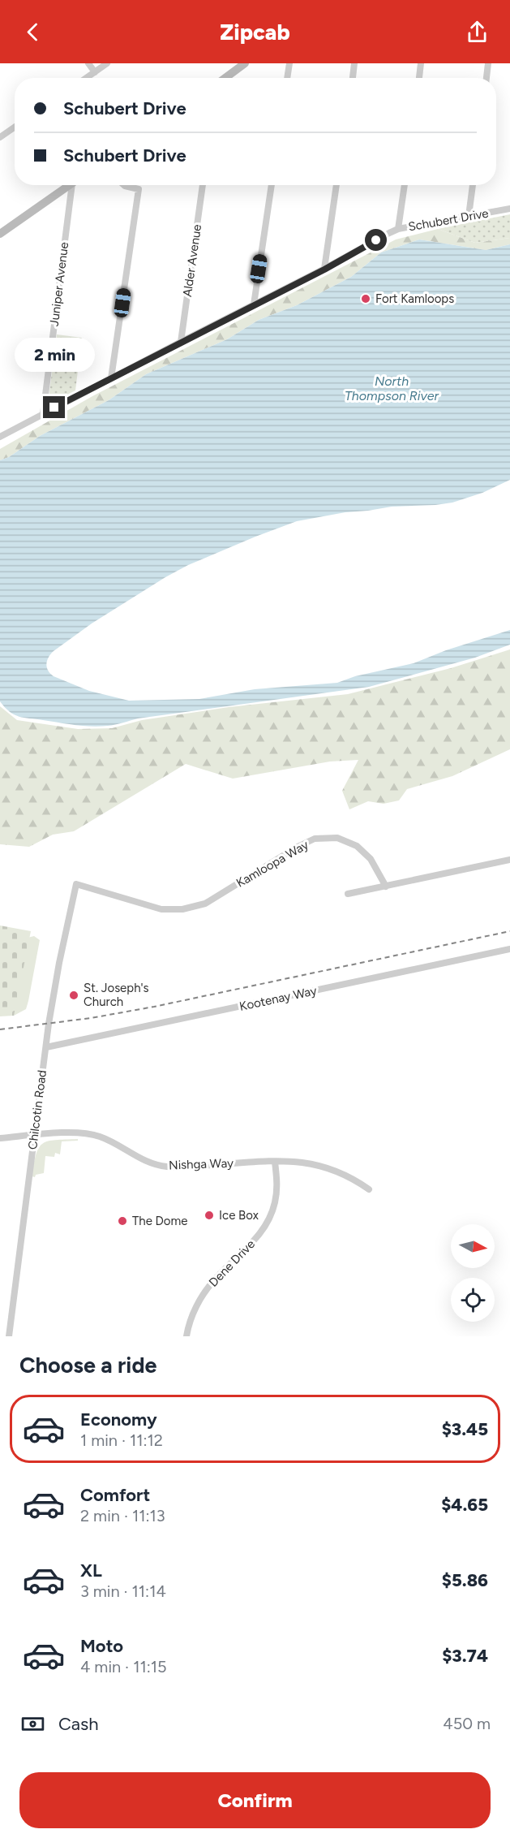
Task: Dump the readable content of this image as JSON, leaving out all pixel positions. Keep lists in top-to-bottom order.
{
  "streets": {
    "street": [
      "Schubert Drive",
      "Alder Avenue",
      "Juniper Avenue",
      "Kamloopa Way",
      "Kootenay Way",
      "Chilcotin Road",
      "Nishga Way",
      "Dene Drive"
    ]
  },
  "crossings": [
    ["Schubert Drive", "Alder Avenue"],
    ["Schubert Drive", "Juniper Avenue"],
    ["Kamloopa Way", "Chilcotin Road"],
    ["Kootenay Way", "Chilcotin Road"],
    ["Chilcotin Road", "Nishga Way"],
    ["Nishga Way", "Dene Drive"]
  ],
  "water": ["North Thompson River"],
  "places": [
    "Fort Kamloops",
    "St. Joseph's Church",
    "Ice Box",
    "The Dome"
  ],
  "north": "right",
  "page": {
    "header": "Zipcab",
    "banner": ["Schubert Drive", "Schubert Drive"],
    "bubble": "2 min",
    "heading": "Choose a ride",
    "list": [
      {
        "name": "Economy",
        "note": "1 min · 11:12",
        "value": "$3.45"
      },
      {
        "name": "Comfort",
        "note": "2 min · 11:13",
        "value": "$4.65"
      },
      {
        "name": "XL",
        "note": "3 min · 11:14",
        "value": "$5.86"
      },
      {
        "name": "Moto",
        "note": "4 min · 11:15",
        "value": "$3.74"
      }
    ],
    "pay": ["Cash", "450 m"],
    "buttons": "Confirm"
  }
}
